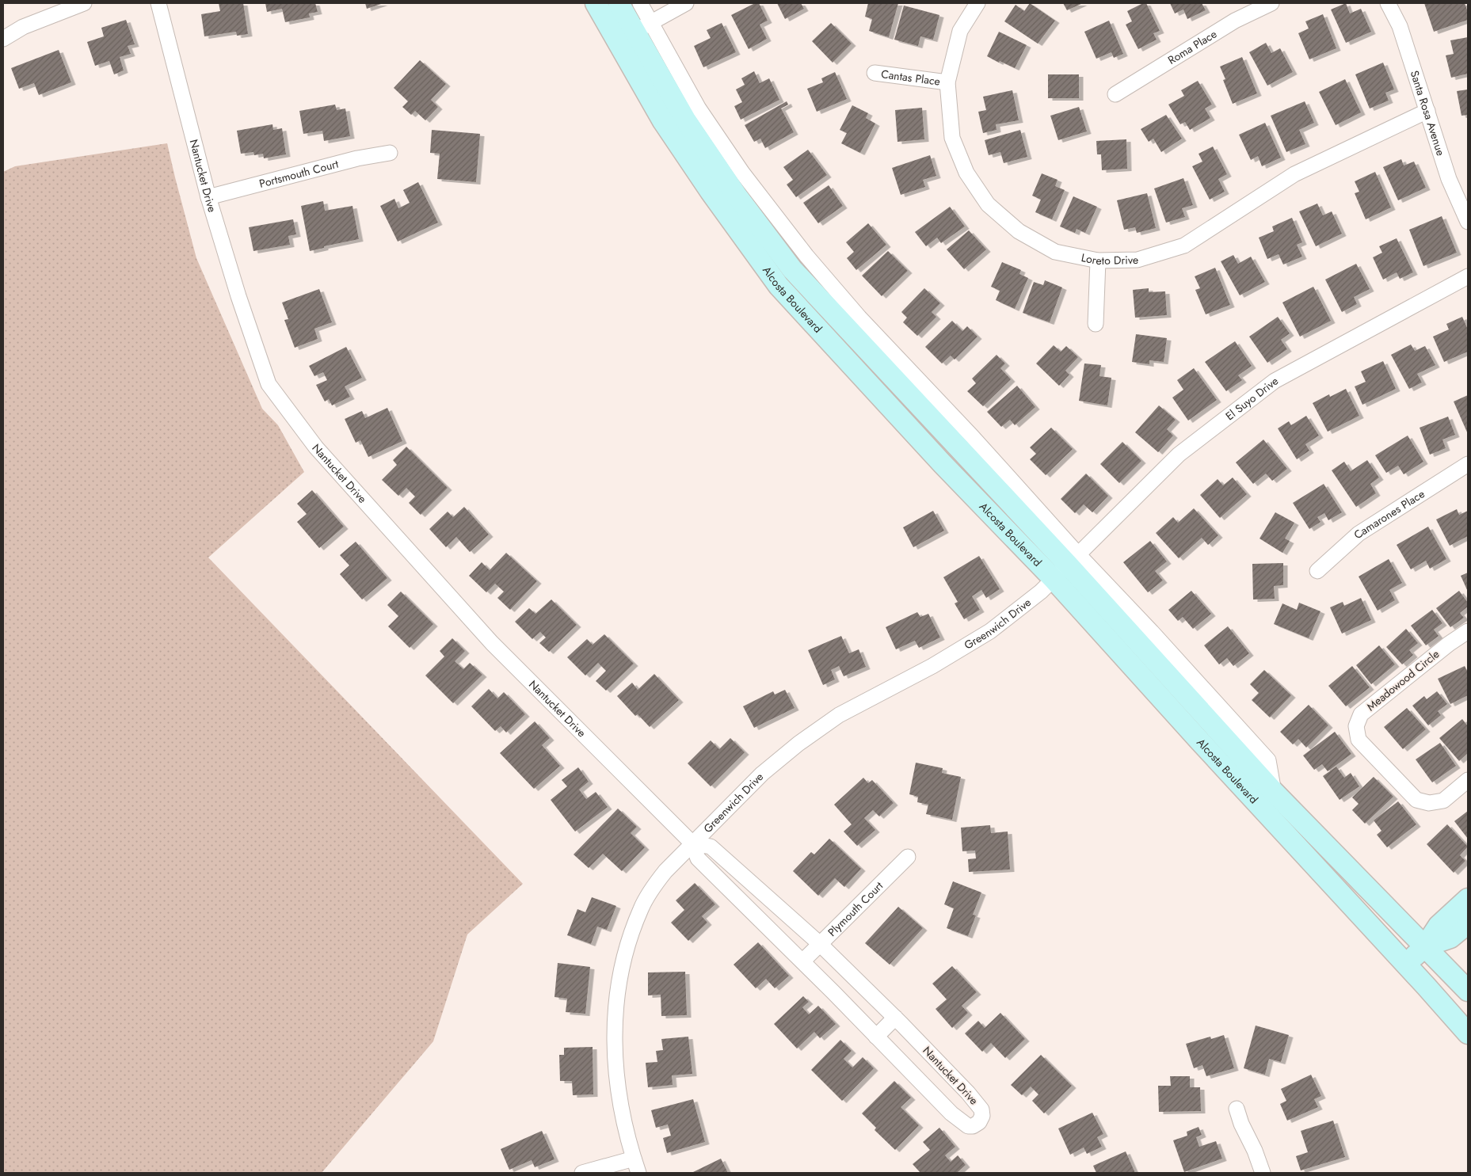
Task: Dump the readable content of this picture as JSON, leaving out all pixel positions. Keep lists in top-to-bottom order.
{
  "streets": {
    "main road": ["Alcosta Boulevard"],
    "street": [
      "Roma Place",
      "Cantas Place",
      "Santa Rosa Avenue",
      "Portsmouth Court",
      "Nantucket Drive",
      "Loreto Drive",
      "El Suyo Drive",
      "Camarones Place",
      "Greenwich Drive",
      "Meadowood Circle",
      "Plymouth Court"
    ]
  },
  "crossings": [
    ["Cantas Place", "Loreto Drive"],
    ["Santa Rosa Avenue", "Loreto Drive"],
    ["Portsmouth Court", "Nantucket Drive"],
    ["Nantucket Drive", "Greenwich Drive"],
    ["Nantucket Drive", "Plymouth Court"],
    ["Alcosta Boulevard", "El Suyo Drive"],
    ["Alcosta Boulevard", "Greenwich Drive"],
    ["El Suyo Drive", "Greenwich Drive"]
  ]
}
